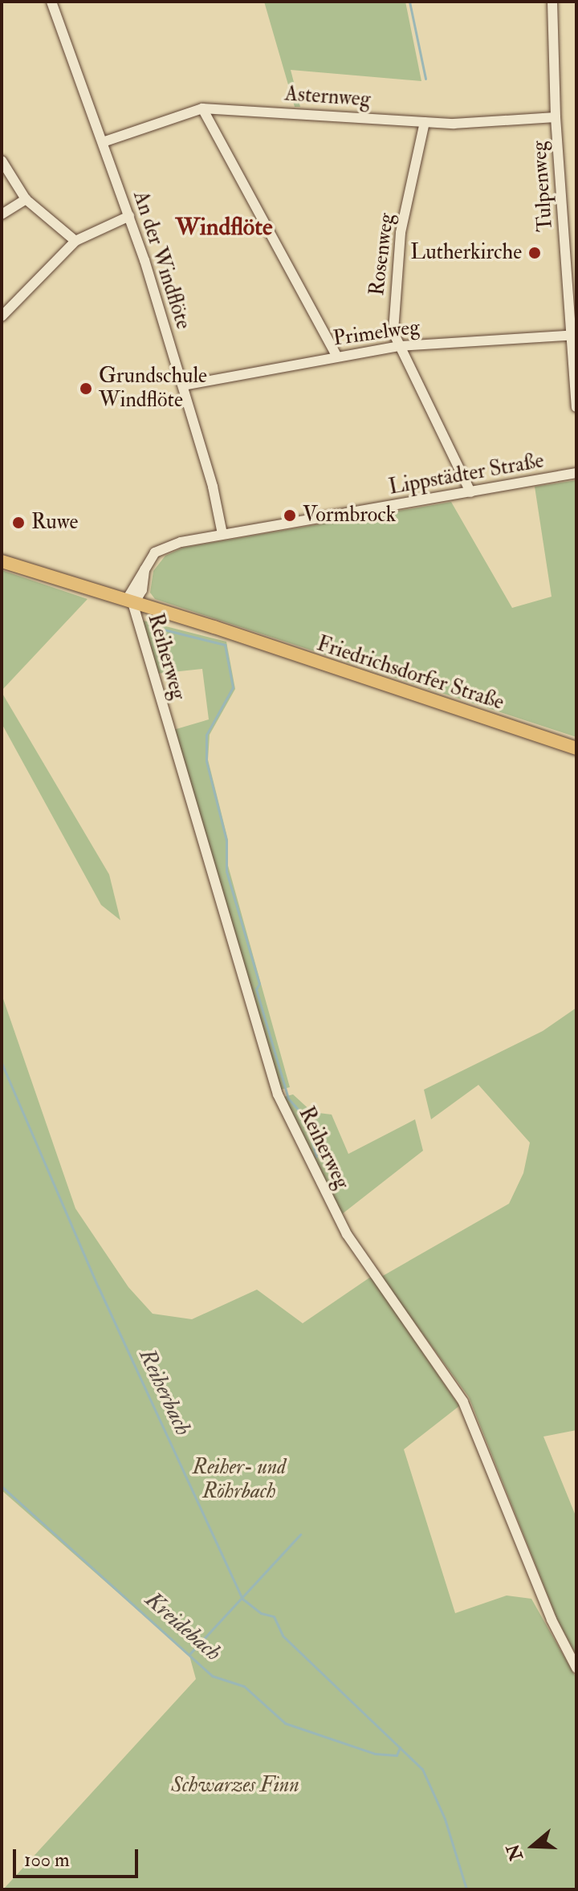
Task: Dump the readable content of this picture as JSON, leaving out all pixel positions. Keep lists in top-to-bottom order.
{
  "streets": {
    "main road": ["Friedrichsdorfer Straße"],
    "street": [
      "Asternweg",
      "Tulpenweg",
      "Rosenweg",
      "An der Windflöte",
      "Primelweg",
      "Lippstädter Straße",
      "Reiherweg"
    ]
  },
  "crossings": [
    ["Asternweg", "Tulpenweg"],
    ["Asternweg", "Rosenweg"],
    ["Asternweg", "An der Windflöte"],
    ["Tulpenweg", "Primelweg"],
    ["Rosenweg", "Primelweg"],
    ["Rosenweg", "Lippstädter Straße"],
    ["An der Windflöte", "Primelweg"],
    ["An der Windflöte", "Lippstädter Straße"],
    ["Lippstädter Straße", "Reiherweg"],
    ["Lippstädter Straße", "Friedrichsdorfer Straße"],
    ["Reiherweg", "Friedrichsdorfer Straße"]
  ],
  "districts": ["Windflöte"],
  "water": ["Reiherbach", "Kreidebach"],
  "parks": ["Reiher- und Röhrbach", "Schwarzes Finn"],
  "places": [
    "Lutherkirche",
    "Grundschule Windflöte",
    "Vormbrock",
    "Ruwe"
  ],
  "scale_bar": "100 m",
  "north": "left"
}
